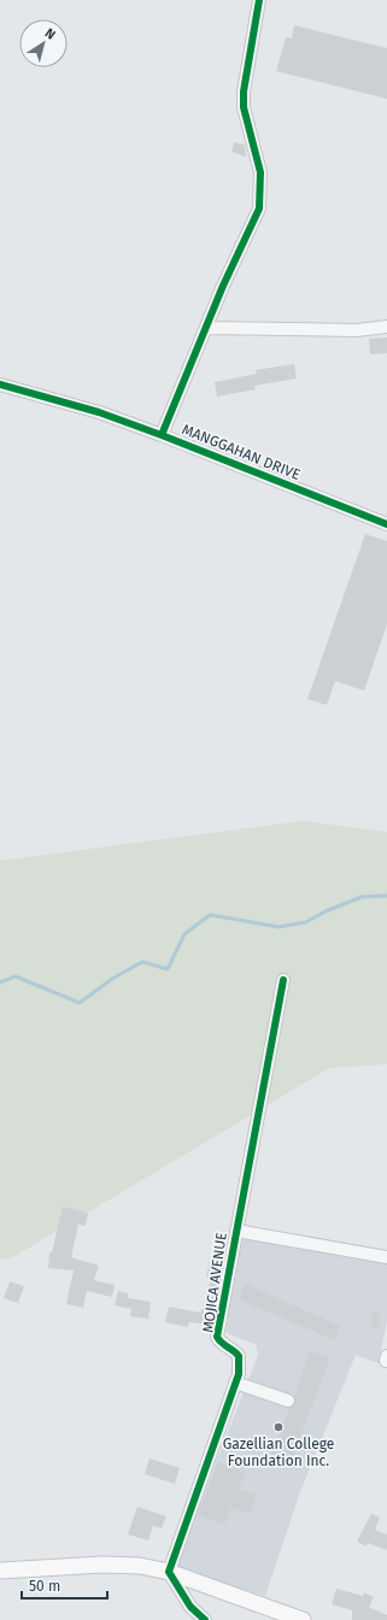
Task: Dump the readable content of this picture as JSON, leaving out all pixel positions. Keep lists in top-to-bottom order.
{
  "streets": {
    "street": ["MANGGAHAN DRIVE", "MOJICA AVENUE"]
  },
  "places": ["Gazellian College Foundation Inc."],
  "scale_bar": "50 m",
  "north": "top right"
}
